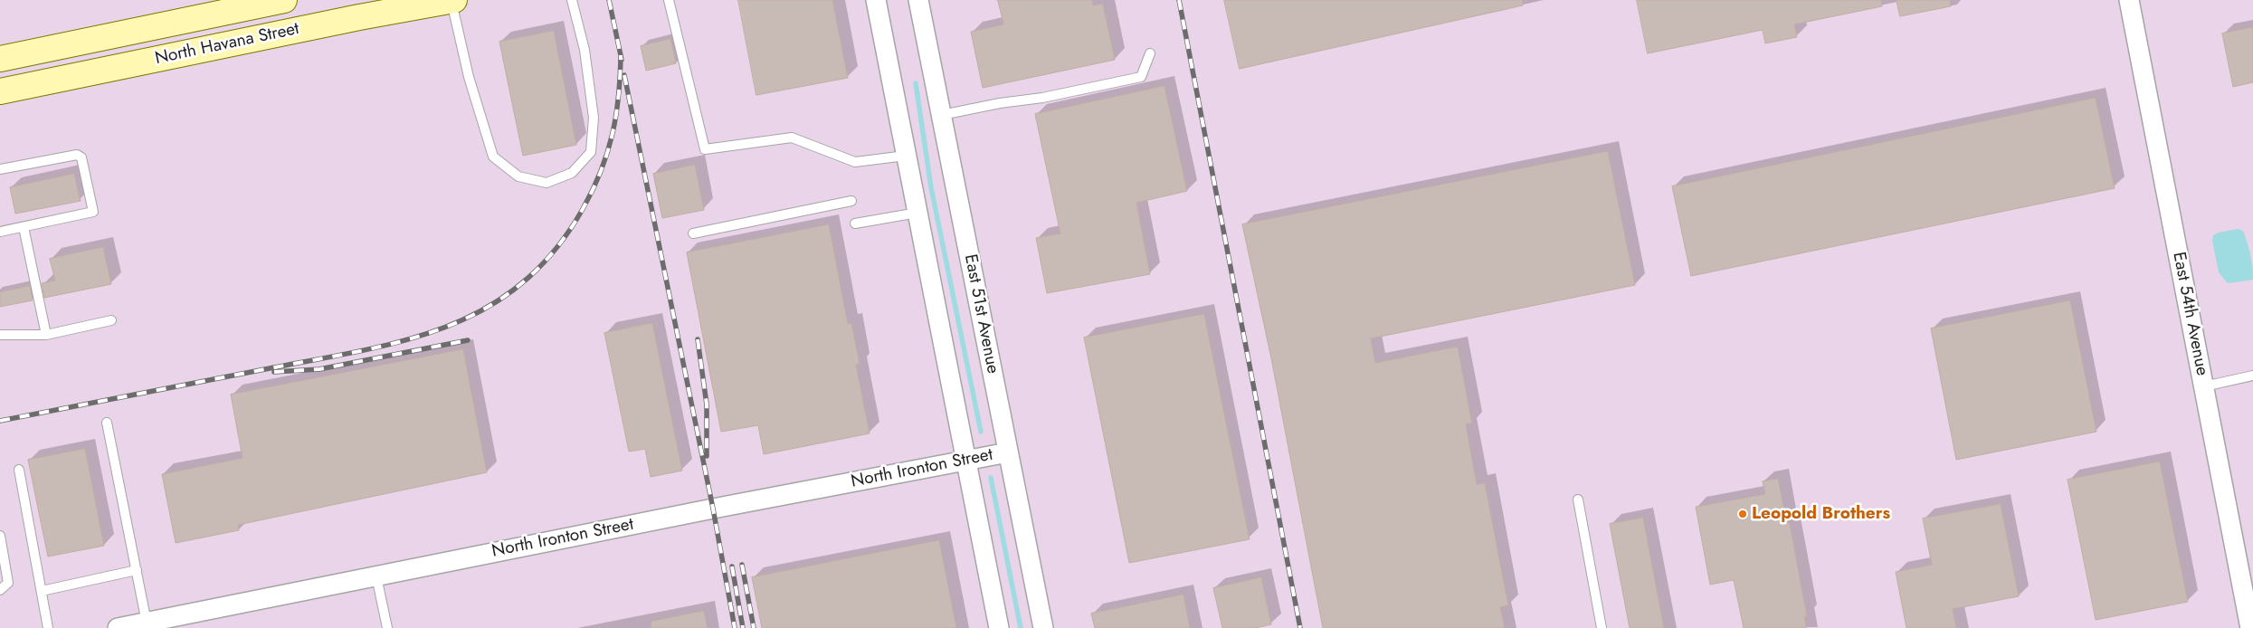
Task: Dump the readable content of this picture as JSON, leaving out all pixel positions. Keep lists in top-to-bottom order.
{
  "streets": {
    "main road": ["North Havana Street"],
    "street": ["East 51st Avenue", "East 54th Avenue", "North Ironton Street"]
  },
  "crossings": [
    ["East 51st Avenue", "North Ironton Street"]
  ],
  "places": ["Leopold Brothers"]
}
